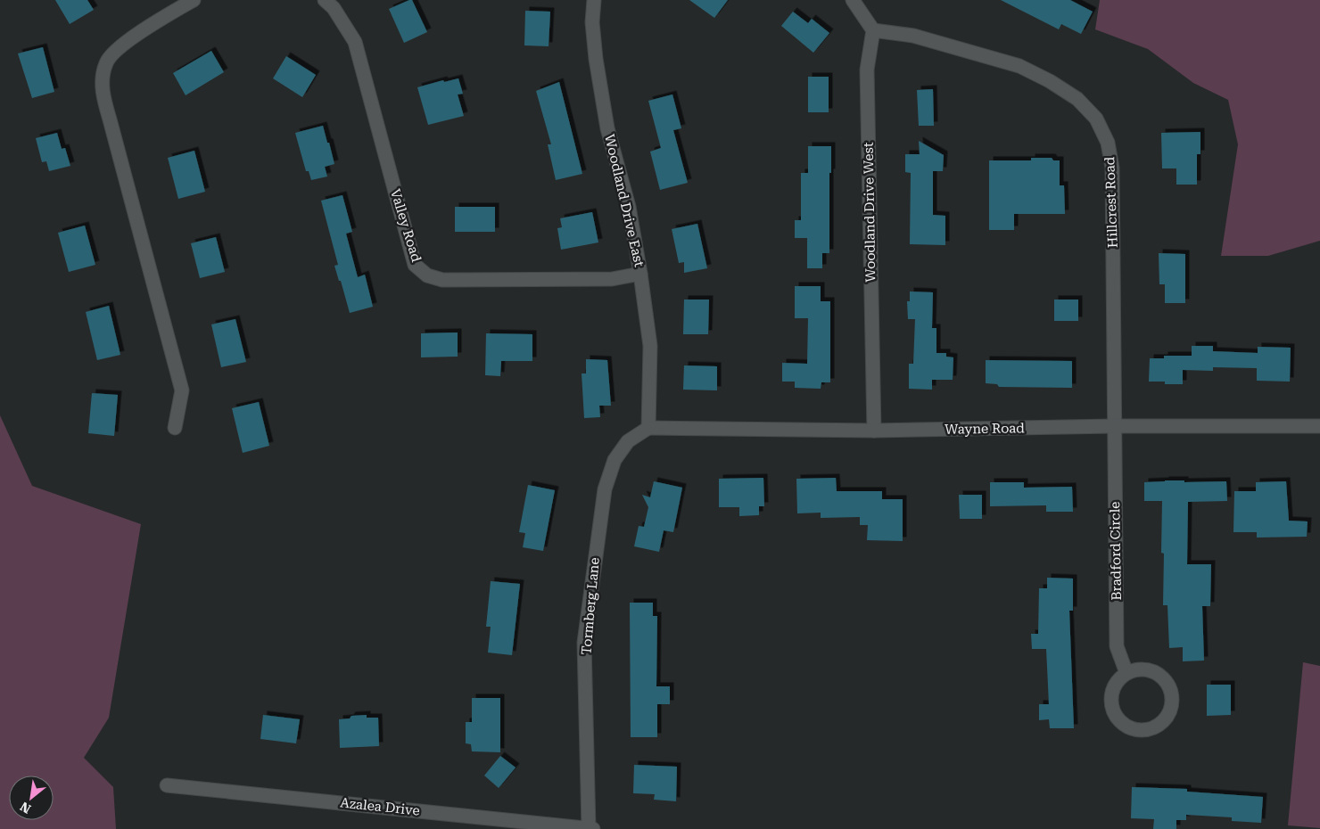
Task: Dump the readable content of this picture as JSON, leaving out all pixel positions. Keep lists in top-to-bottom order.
{
  "streets": {
    "street": [
      "Woodland Drive East",
      "Hillcrest Road",
      "Woodland Drive West",
      "Valley Road",
      "Wayne Road",
      "Bradford Circle",
      "Tormberg Lane",
      "Azalea Drive"
    ]
  },
  "crossings": [
    ["Woodland Drive East", "Valley Road"],
    ["Woodland Drive East", "Wayne Road"],
    ["Woodland Drive East", "Tormberg Lane"],
    ["Hillcrest Road", "Woodland Drive West"],
    ["Hillcrest Road", "Wayne Road"],
    ["Hillcrest Road", "Bradford Circle"],
    ["Woodland Drive West", "Wayne Road"],
    ["Wayne Road", "Bradford Circle"],
    ["Wayne Road", "Tormberg Lane"],
    ["Tormberg Lane", "Azalea Drive"]
  ],
  "north": "bottom left"
}
